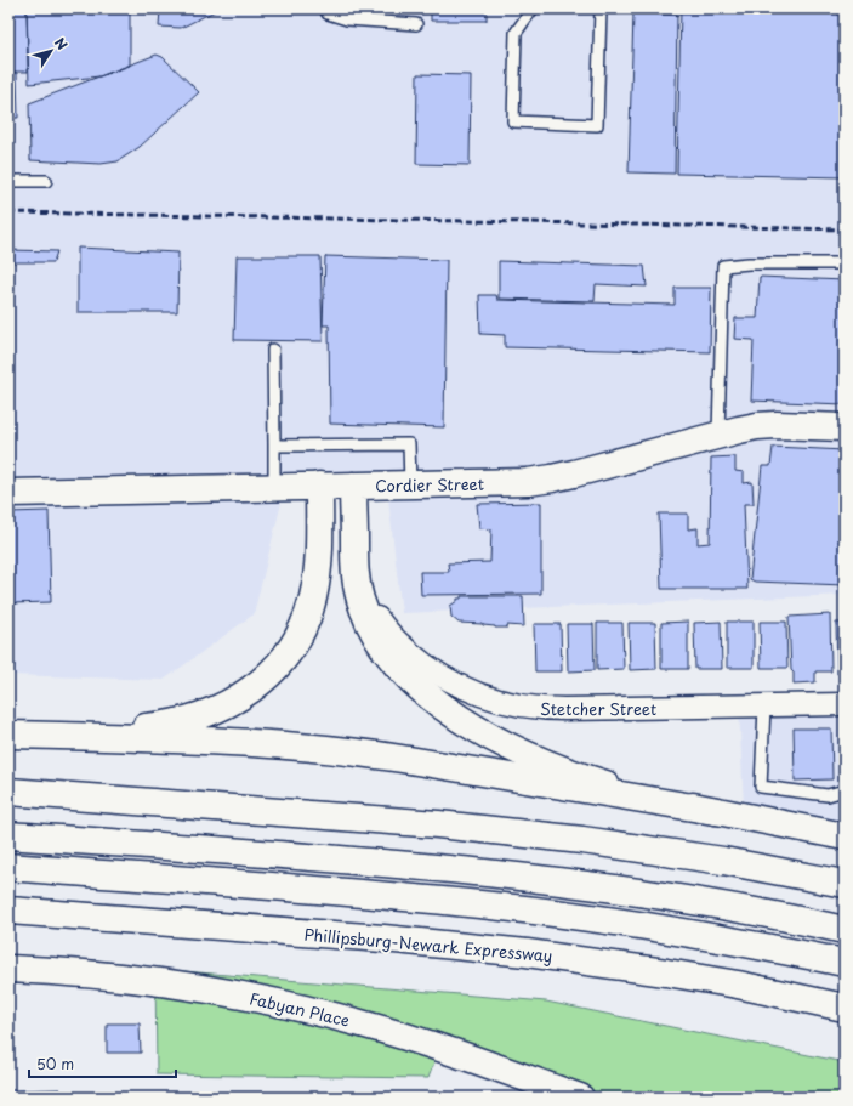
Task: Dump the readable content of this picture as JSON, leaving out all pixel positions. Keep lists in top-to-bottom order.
{
  "streets": {
    "main road": ["Cordier Street", "Phillipsburg-Newark Expressway", "Fabyan Place"],
    "street": ["Stetcher Street"]
  },
  "scale_bar": "50 m",
  "north": "top right"
}
